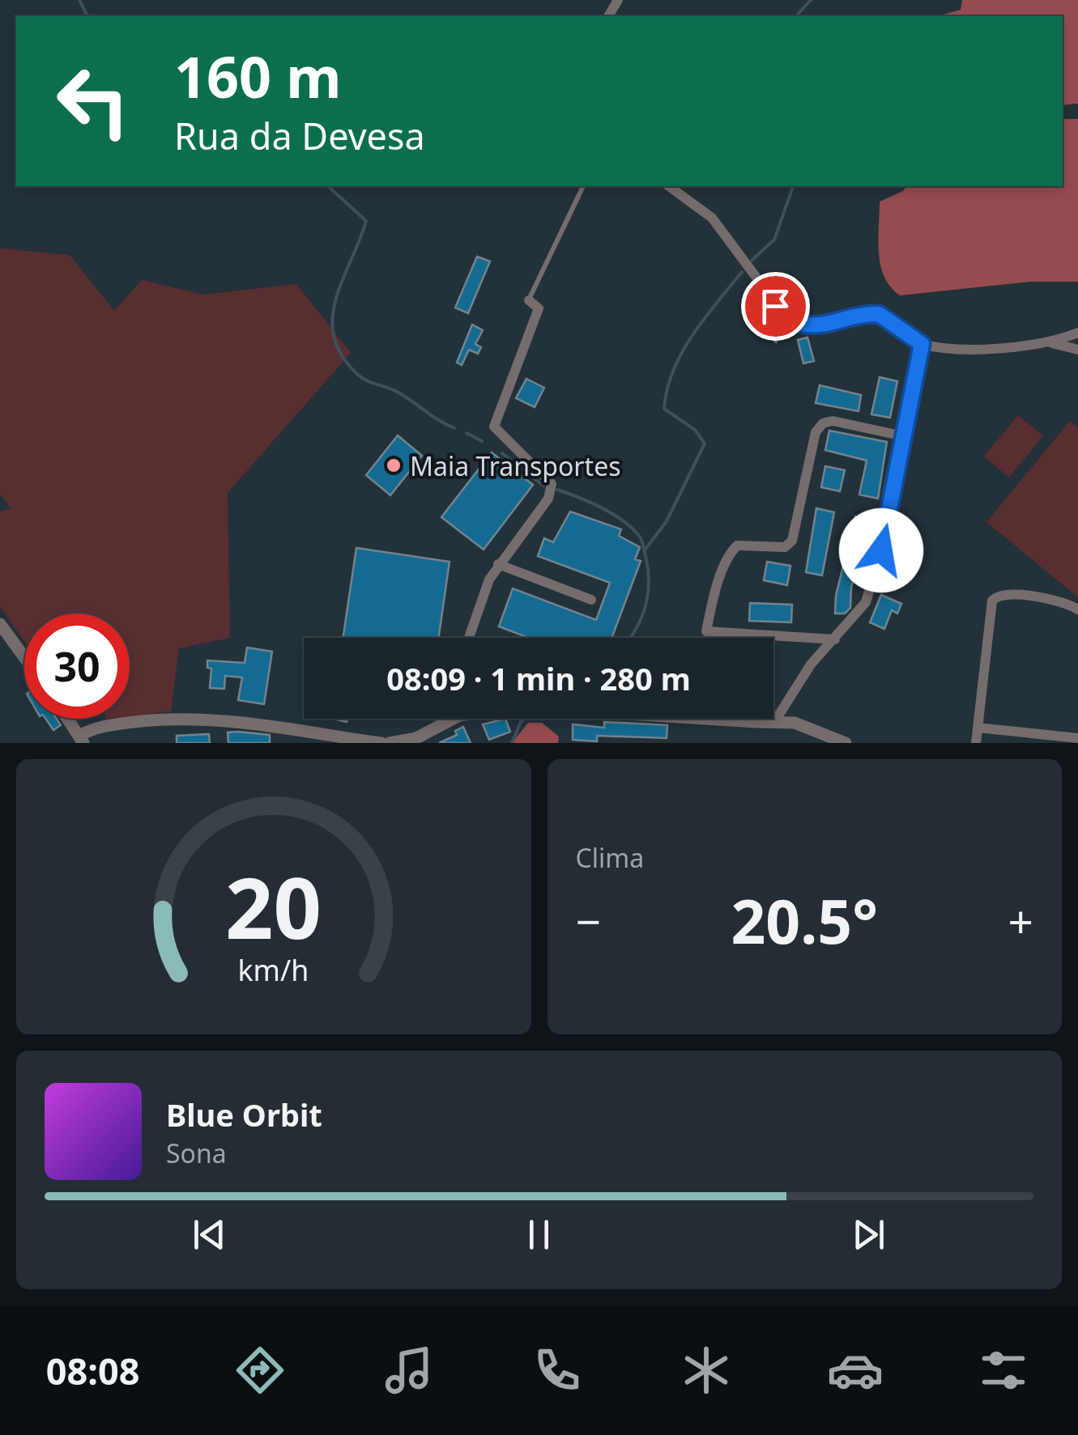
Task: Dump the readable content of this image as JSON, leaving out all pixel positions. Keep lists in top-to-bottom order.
{
  "places": ["Maia Transportes"],
  "page": {
    "turn": ["160 m", "Rua da Devesa"],
    "limit": "30",
    "trip": "08:09 · 1 min · 280 m",
    "tile": "Clima",
    "heat": ["−", "20.5°", "+"],
    "song": ["Blue Orbit", "Sona"],
    "tabs": "08:08",
    "gauge": ["20", "km/h"]
  }
}
